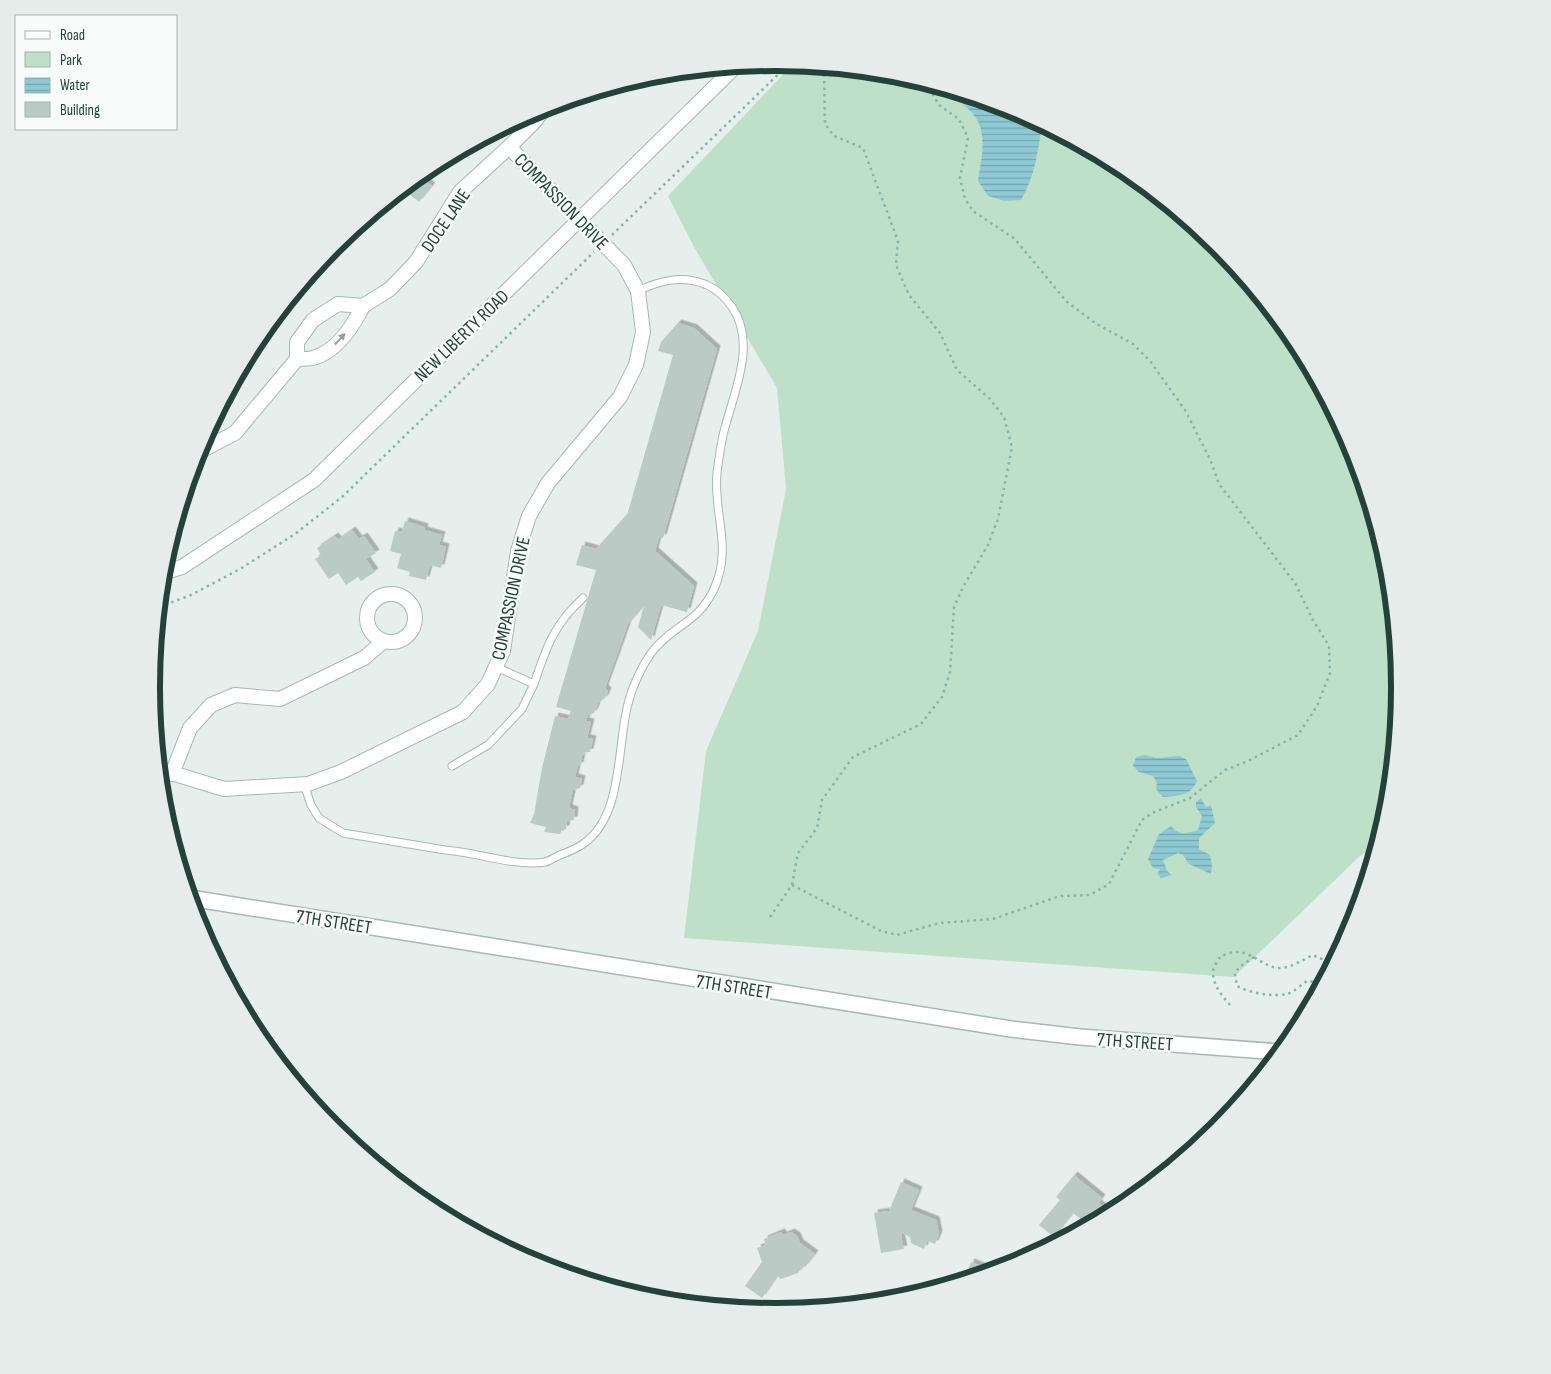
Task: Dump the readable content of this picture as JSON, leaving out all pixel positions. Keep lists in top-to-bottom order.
{
  "streets": {
    "street": [
      "COMPASSION DRIVE",
      "DOCE LANE",
      "NEW LIBERTY ROAD",
      "7TH STREET"
    ]
  },
  "crossings": [
    ["COMPASSION DRIVE", "DOCE LANE"],
    ["COMPASSION DRIVE", "NEW LIBERTY ROAD"]
  ],
  "legend": [
    "Road",
    "Park",
    "Water",
    "Building"
  ]
}
